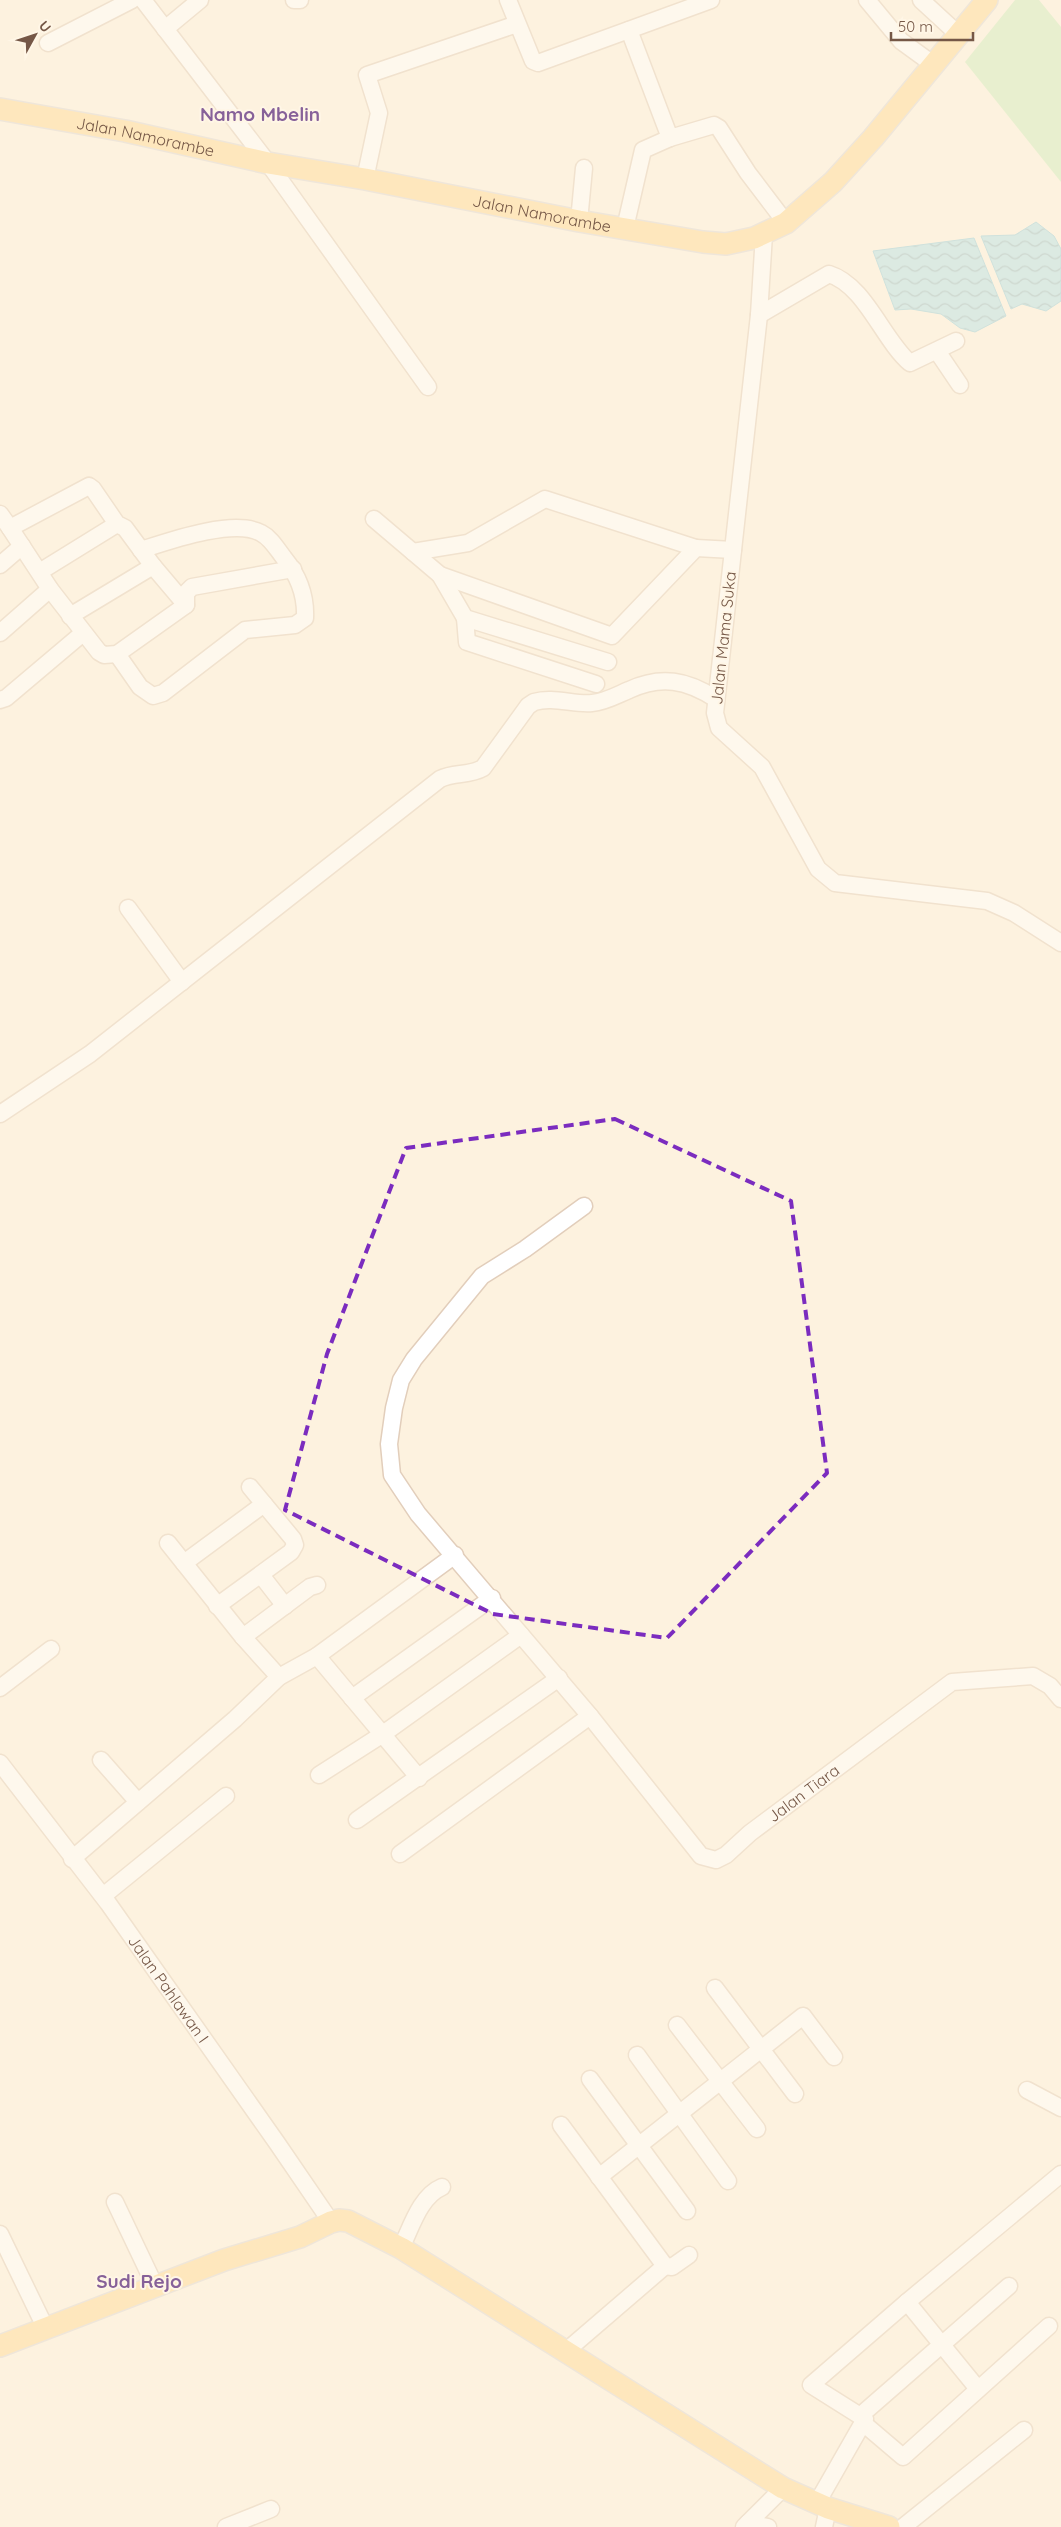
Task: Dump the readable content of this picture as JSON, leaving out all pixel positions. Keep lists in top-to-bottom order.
{
  "streets": {
    "main road": ["Jalan Namorambe"],
    "street": ["Jalan Mama Suka", "Jalan Tiara", "Jalan Pahlawan I"]
  },
  "crossings": [
    ["Jalan Namorambe", "Jalan Mama Suka"]
  ],
  "districts": ["Namo Mbelin", "Sudi Rejo"],
  "scale_bar": "50 m",
  "north": "top right"
}
